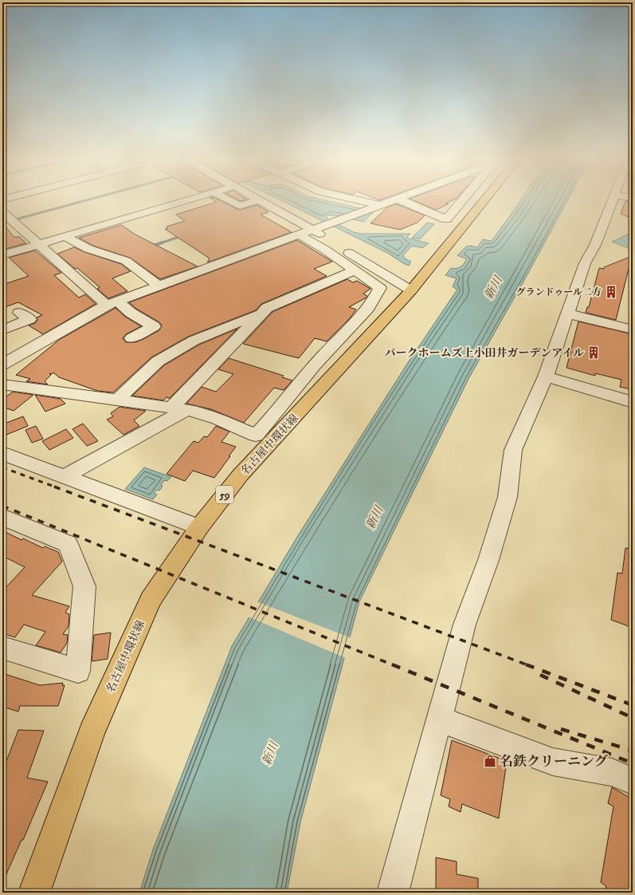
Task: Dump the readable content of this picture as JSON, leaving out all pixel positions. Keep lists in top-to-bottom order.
{
  "streets": {
    "main road": ["名古屋中環状線", "59"]
  },
  "water": ["新川"],
  "places": {
    "building": ["グランドゥール二方", "パークホームズ上小田井ガーデンアイル"],
    "shop": ["名鉄クリーニング"]
  }
}
